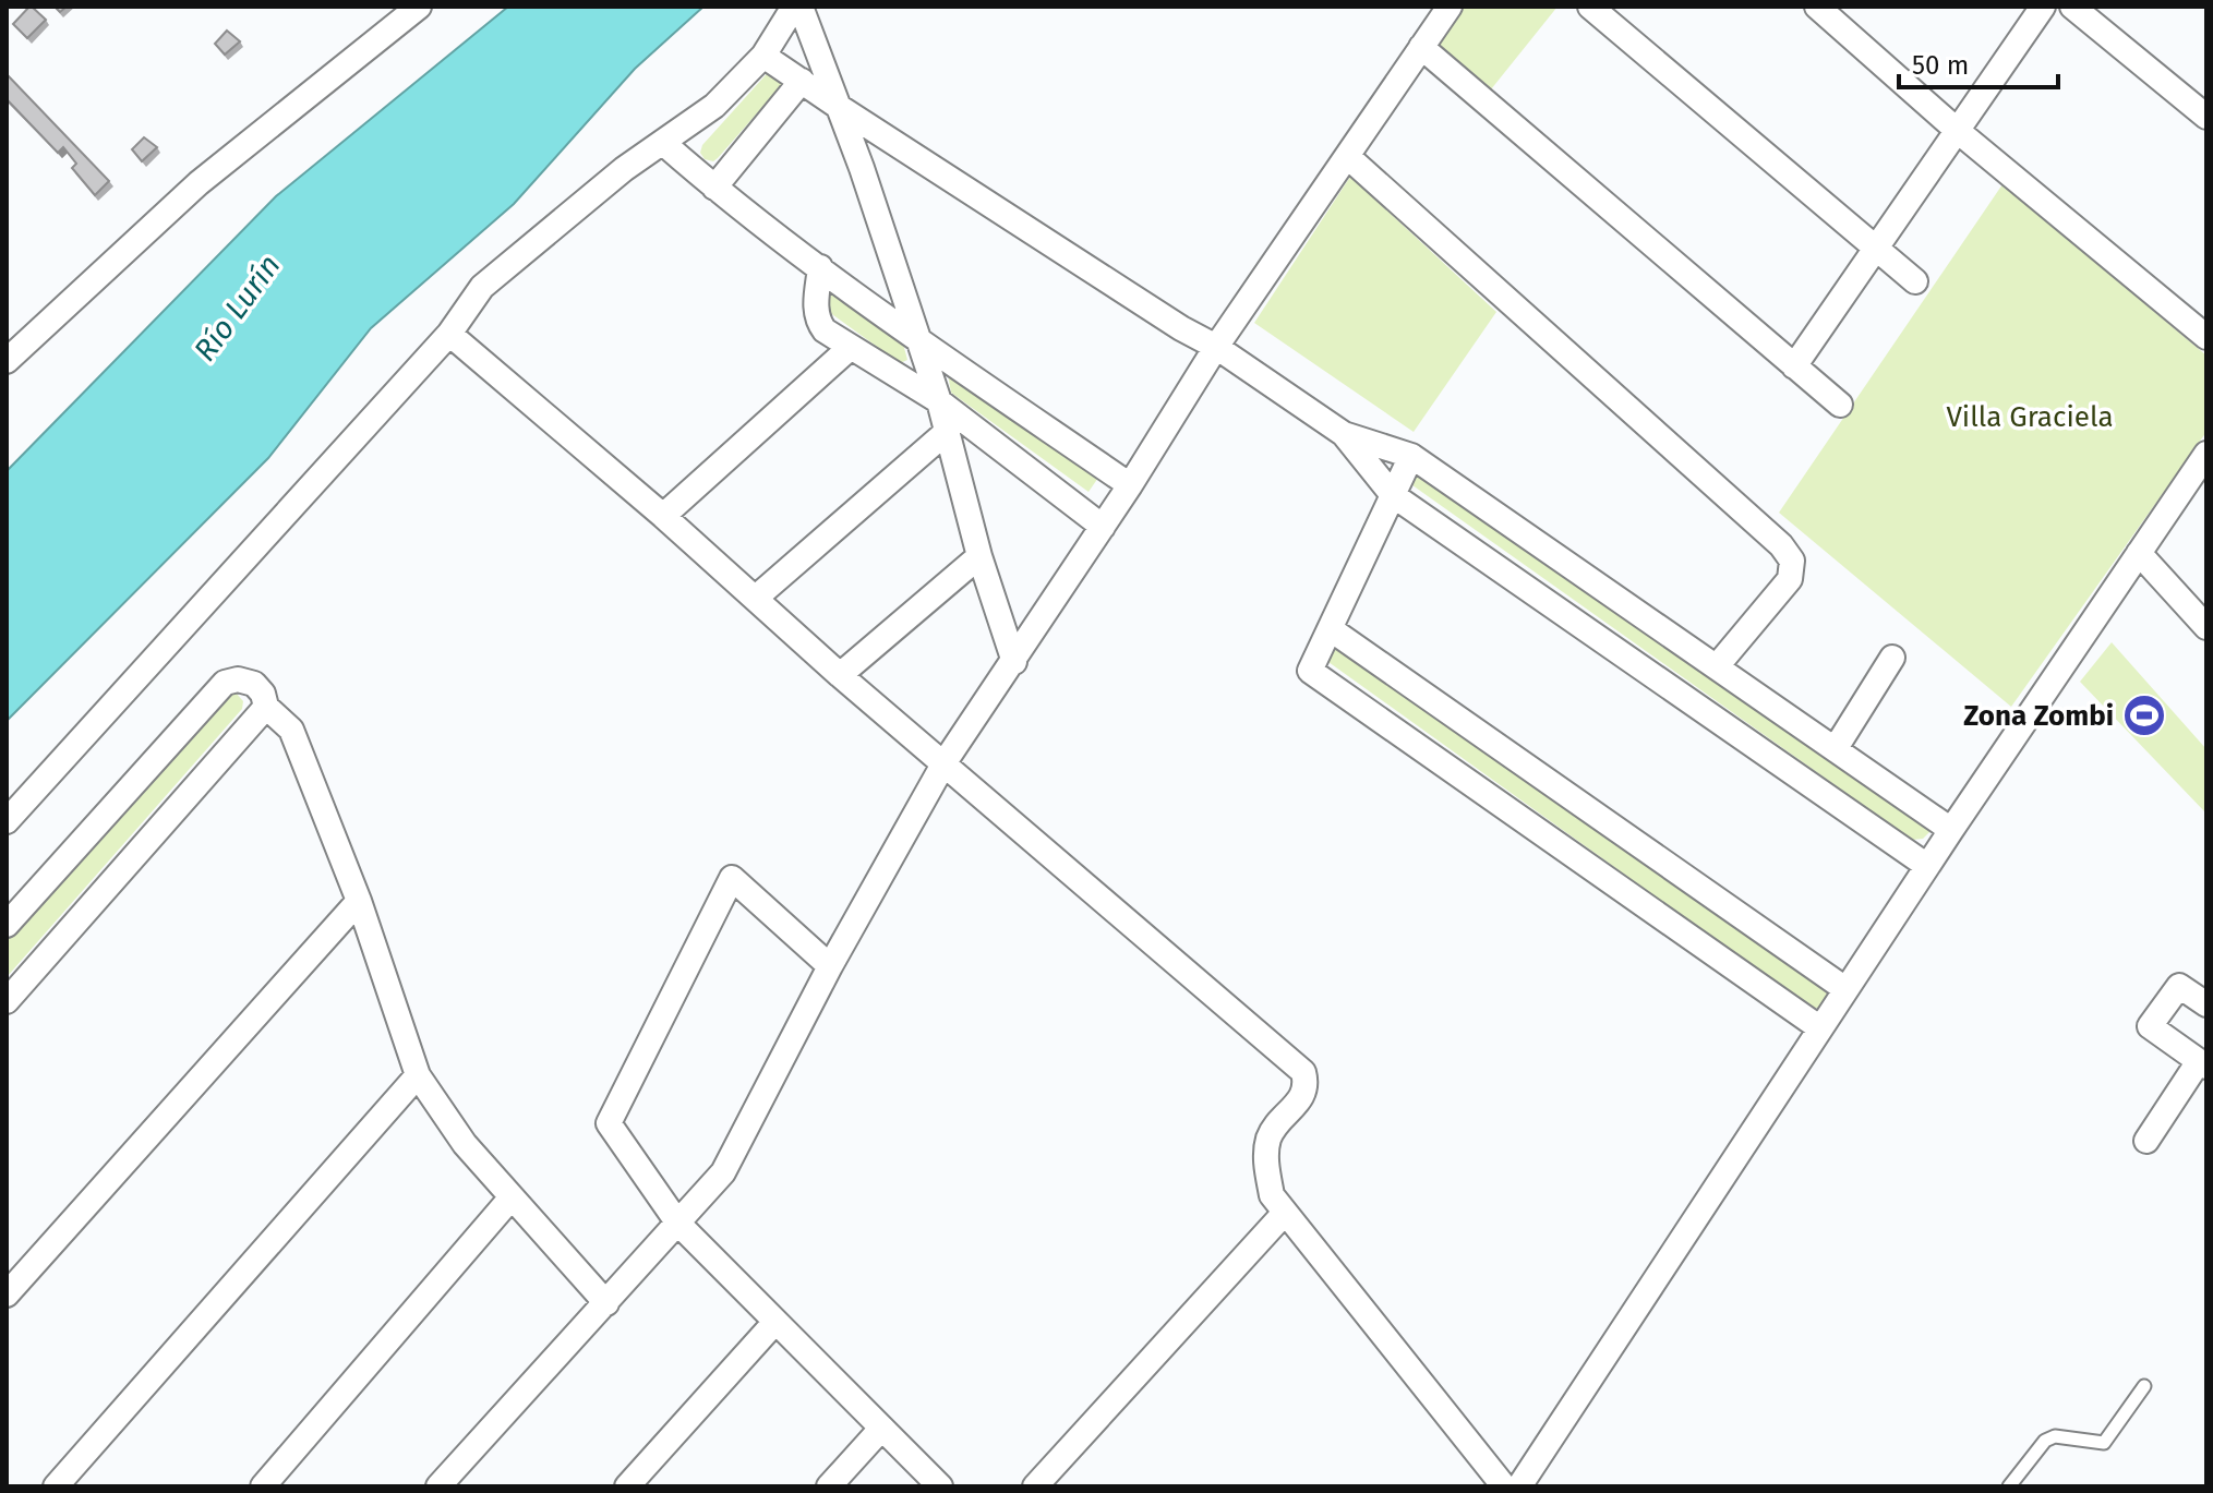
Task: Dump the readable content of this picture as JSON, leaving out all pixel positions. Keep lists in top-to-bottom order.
{
  "water": ["Río Lurín"],
  "parks": ["Villa Graciela"],
  "places": {
    "sports": ["Zona Zombi"]
  },
  "scale_bar": "50 m"
}
